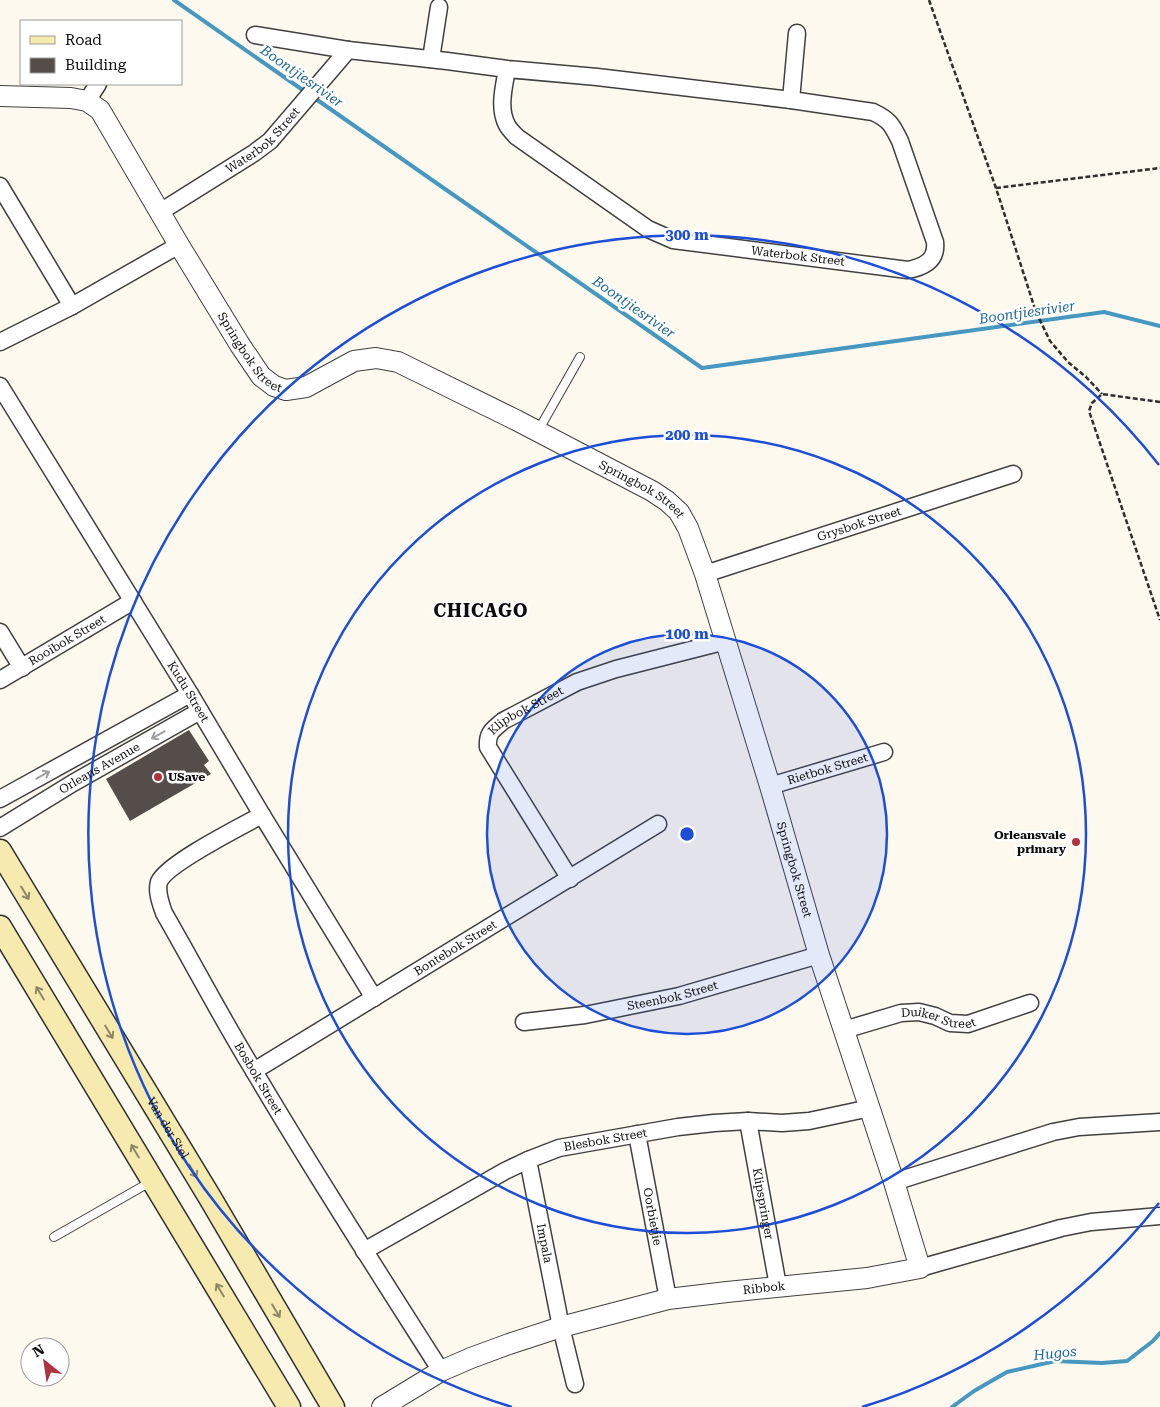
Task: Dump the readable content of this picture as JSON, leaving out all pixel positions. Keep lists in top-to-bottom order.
{
  "streets": {
    "main road": ["Van der Stel"],
    "street": [
      "Waterbok Street",
      "Springbok Street",
      "Grysbok Street",
      "Rooibok Street",
      "Kudu Street",
      "Klipbok Street",
      "Orleans Avenue",
      "Rietbok Street",
      "Bontebok Street",
      "Steenbok Street",
      "Duiker Street",
      "Bosbok Street",
      "Blesbok Street",
      "Klipspringer",
      "Oorbietjie",
      "Impala",
      "Ribbok"
    ]
  },
  "crossings": [
    ["Waterbok Street", "Springbok Street"],
    ["Springbok Street", "Grysbok Street"],
    ["Springbok Street", "Klipbok Street"],
    ["Springbok Street", "Rietbok Street"],
    ["Springbok Street", "Steenbok Street"],
    ["Springbok Street", "Duiker Street"],
    ["Springbok Street", "Blesbok Street"],
    ["Springbok Street", "Ribbok"],
    ["Rooibok Street", "Kudu Street"],
    ["Kudu Street", "Orleans Avenue"],
    ["Kudu Street", "Bontebok Street"],
    ["Kudu Street", "Bosbok Street"],
    ["Klipbok Street", "Bontebok Street"],
    ["Bontebok Street", "Bosbok Street"],
    ["Bosbok Street", "Blesbok Street"],
    ["Bosbok Street", "Ribbok"],
    ["Blesbok Street", "Klipspringer"],
    ["Blesbok Street", "Oorbietjie"],
    ["Blesbok Street", "Impala"],
    ["Klipspringer", "Ribbok"],
    ["Oorbietjie", "Ribbok"],
    ["Impala", "Ribbok"]
  ],
  "districts": ["CHICAGO"],
  "water": ["Boontjiesrivier", "Hugos"],
  "places": ["USave", "Orleansvale primary"],
  "legend": ["Road", "Building"],
  "north": "top left",
  "rings": ["300 m", "200 m", "100 m"]
}
